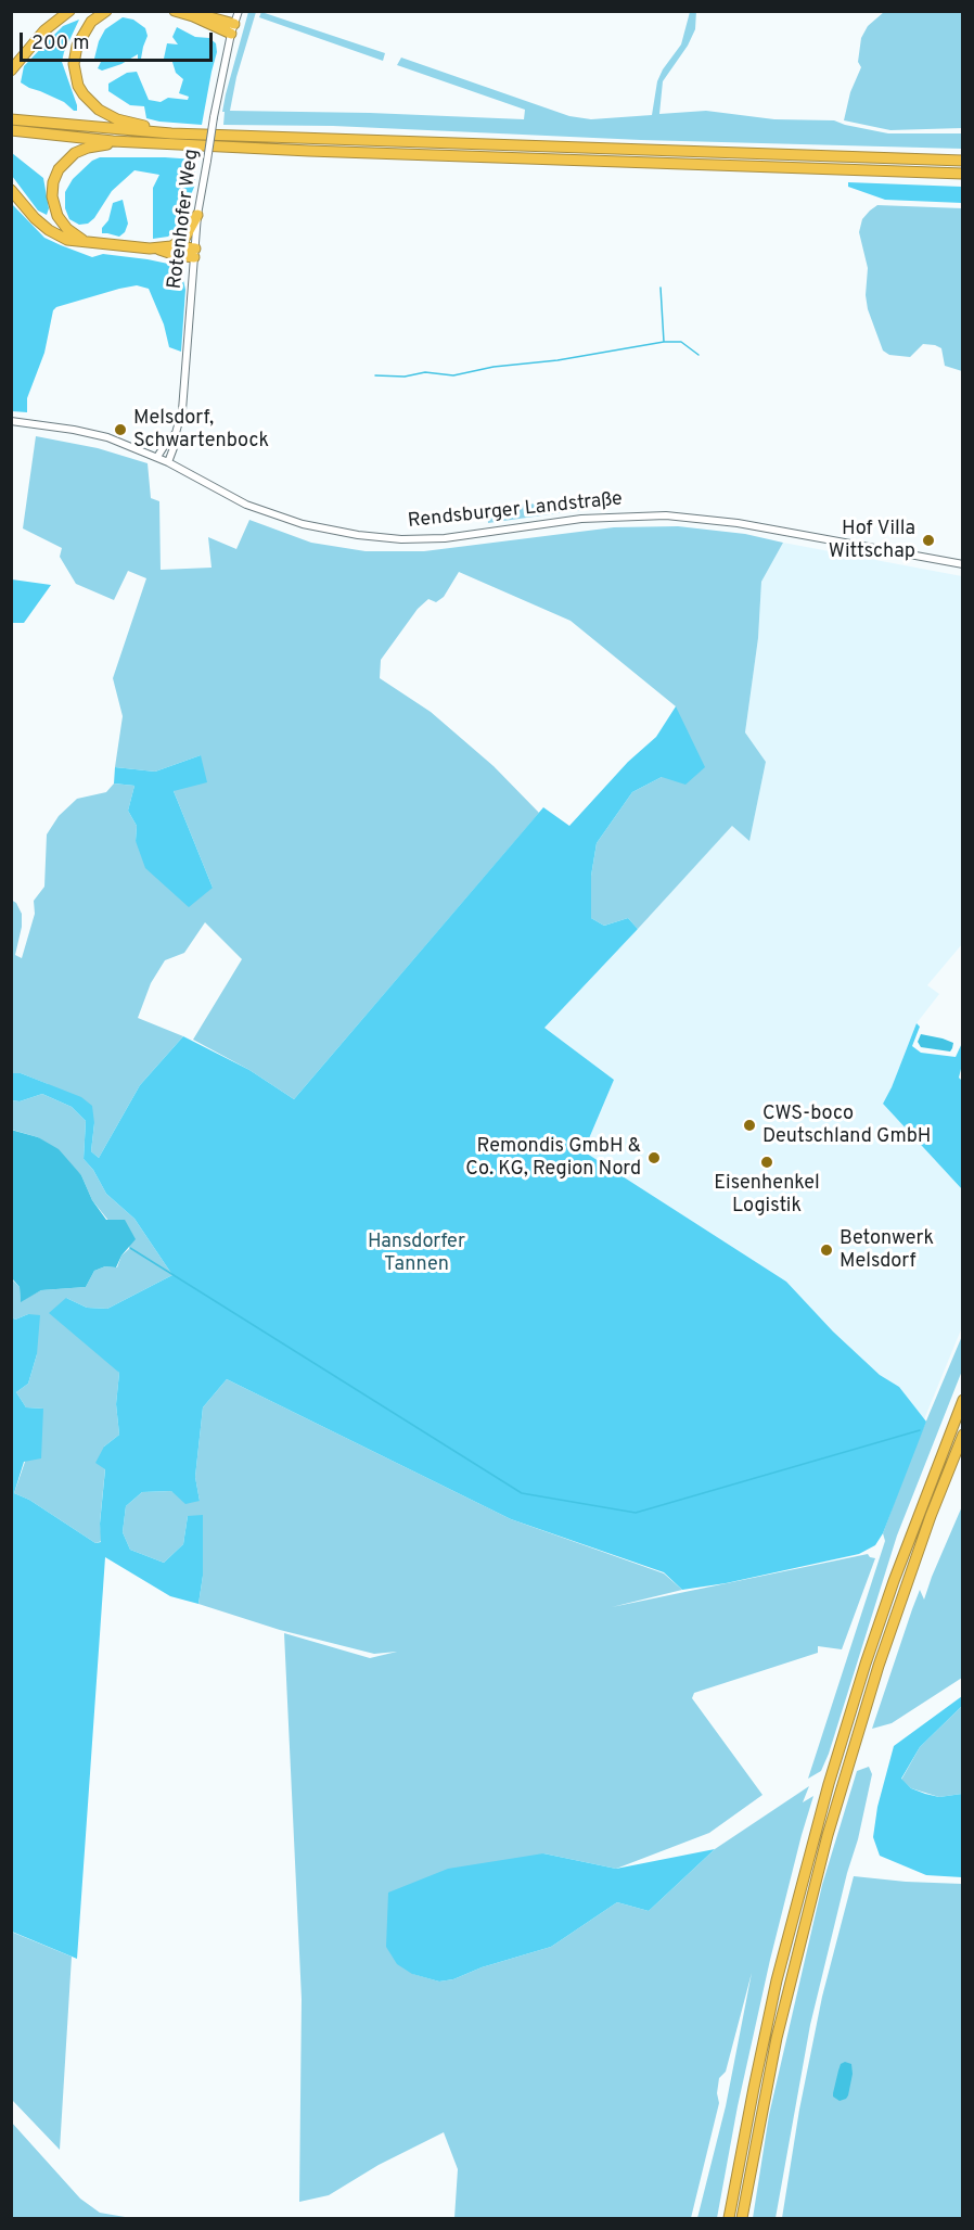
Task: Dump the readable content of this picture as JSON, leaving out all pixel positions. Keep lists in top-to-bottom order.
{
  "streets": {
    "street": ["Rotenhofer Weg", "Rendsburger Landstraße"]
  },
  "crossings": [
    ["Rotenhofer Weg", "Rendsburger Landstraße"]
  ],
  "parks": ["Hansdorfer Tannen"],
  "places": [
    "Melsdorf, Schwartenbock",
    "Hof Villa Wittschap",
    "CWS-boco Deutschland GmbH",
    "Remondis GmbH & Co. KG, Region Nord",
    "Eisenhenkel Logistik",
    "Betonwerk Melsdorf"
  ],
  "scale_bar": "200 m"
}
